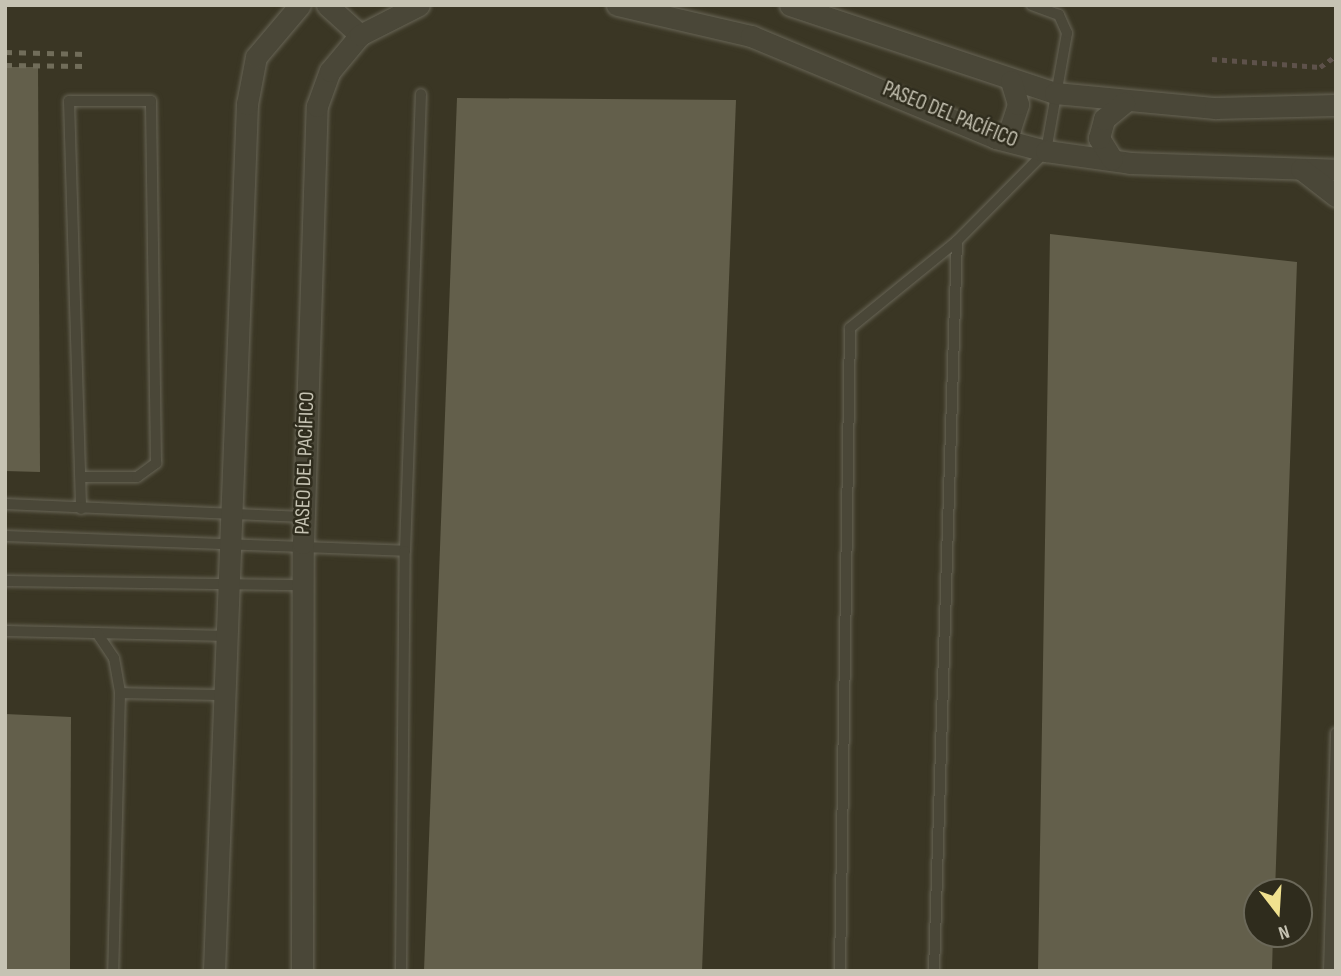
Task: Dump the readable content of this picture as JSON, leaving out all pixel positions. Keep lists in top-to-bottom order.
{
  "streets": {
    "street": ["PASEO DEL PACÍFICO"]
  },
  "north": "bottom"
}
